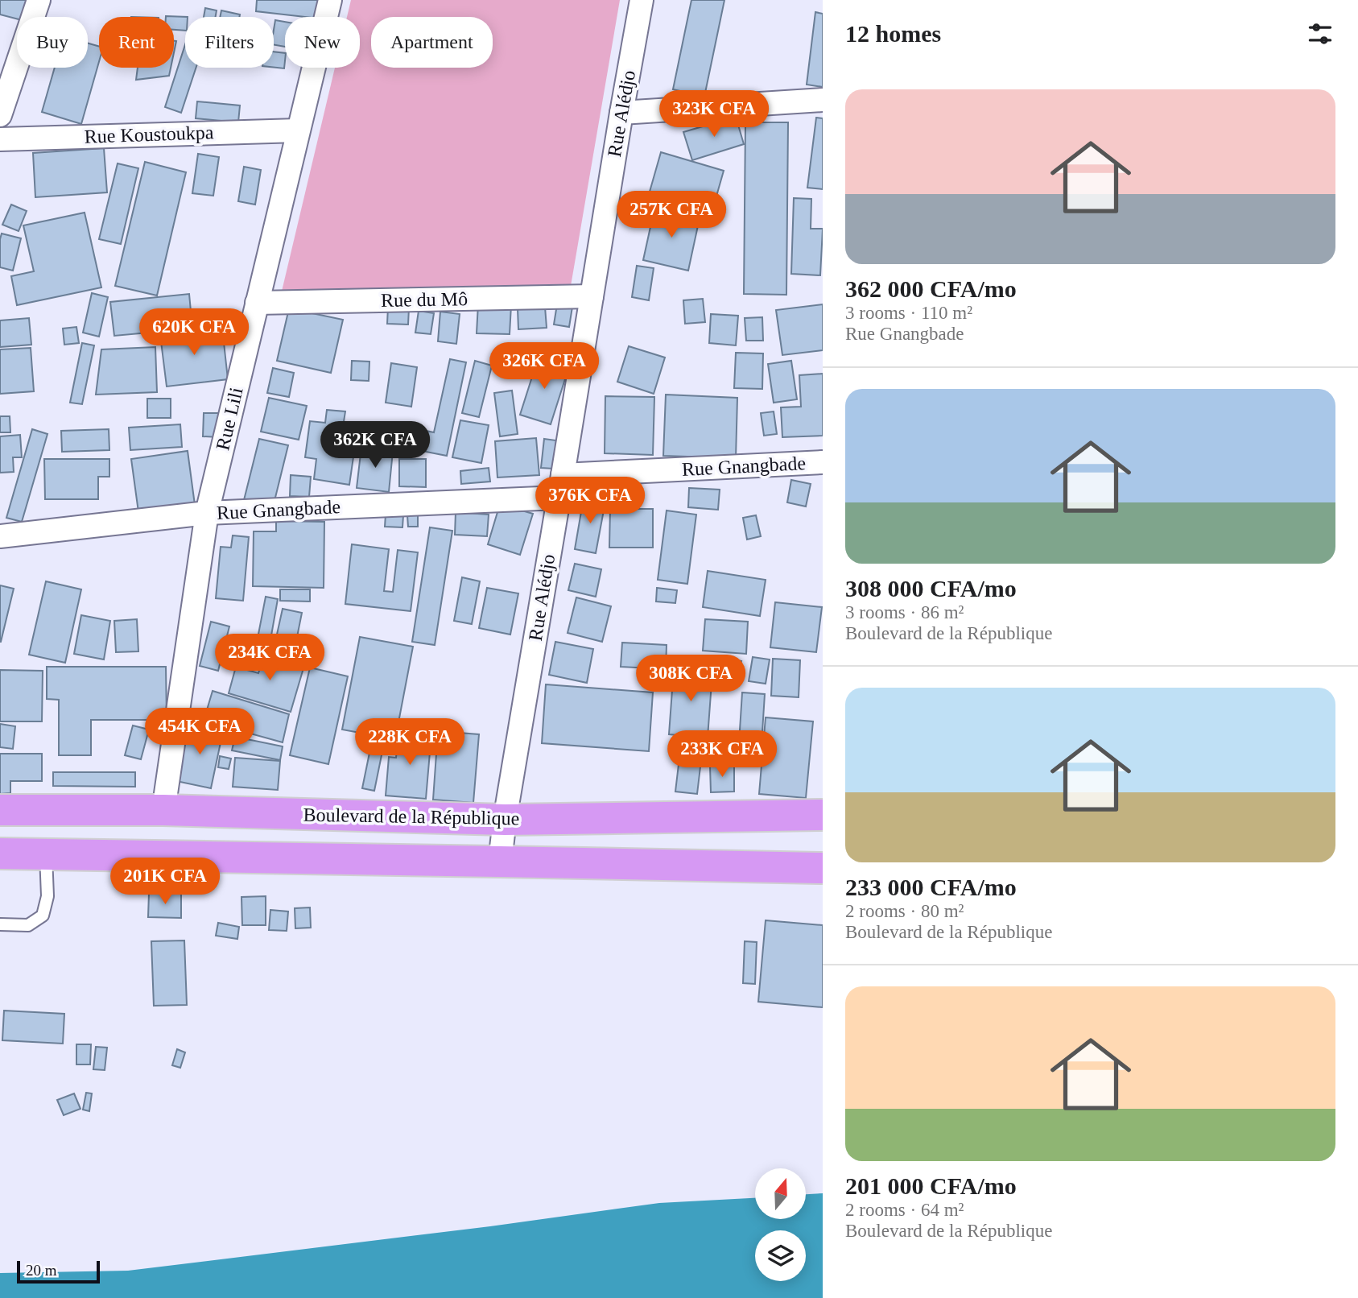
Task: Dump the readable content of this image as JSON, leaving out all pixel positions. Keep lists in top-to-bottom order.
{
  "streets": {
    "highway": ["Boulevard de la République"],
    "street": [
      "Rue Alédjo",
      "Rue Koustoukpa",
      "Rue du Mô",
      "Rue Lili",
      "Rue Gnangbade"
    ]
  },
  "crossings": [
    ["Rue Alédjo", "Rue du Mô"],
    ["Rue Alédjo", "Rue Gnangbade"],
    ["Rue Alédjo", "Boulevard de la République"],
    ["Rue Koustoukpa", "Rue Lili"],
    ["Rue du Mô", "Rue Lili"],
    ["Rue Lili", "Rue Gnangbade"],
    ["Rue Lili", "Boulevard de la République"]
  ],
  "scale_bar": "20 m",
  "north": "top",
  "page": {
    "heading": "12 homes",
    "chip": [
      "Buy",
      "Rent",
      "Filters",
      "New",
      "Apartment"
    ],
    "list": [
      {
        "name": "362 000 CFA/mo",
        "note": "3 rooms · 110 m² · Rue Gnangbade"
      },
      {
        "name": "308 000 CFA/mo",
        "note": "3 rooms · 86 m² · Boulevard de la République"
      },
      {
        "name": "233 000 CFA/mo",
        "note": "2 rooms · 80 m² · Boulevard de la République"
      },
      {
        "name": "201 000 CFA/mo",
        "note": "2 rooms · 64 m² · Boulevard de la République"
      }
    ],
    "price": [
      "323K CFA",
      "257K CFA",
      "620K CFA",
      "326K CFA",
      "362K CFA",
      "376K CFA",
      "234K CFA",
      "308K CFA",
      "454K CFA",
      "228K CFA",
      "233K CFA",
      "201K CFA"
    ],
    "scale": "20 m"
  }
}
